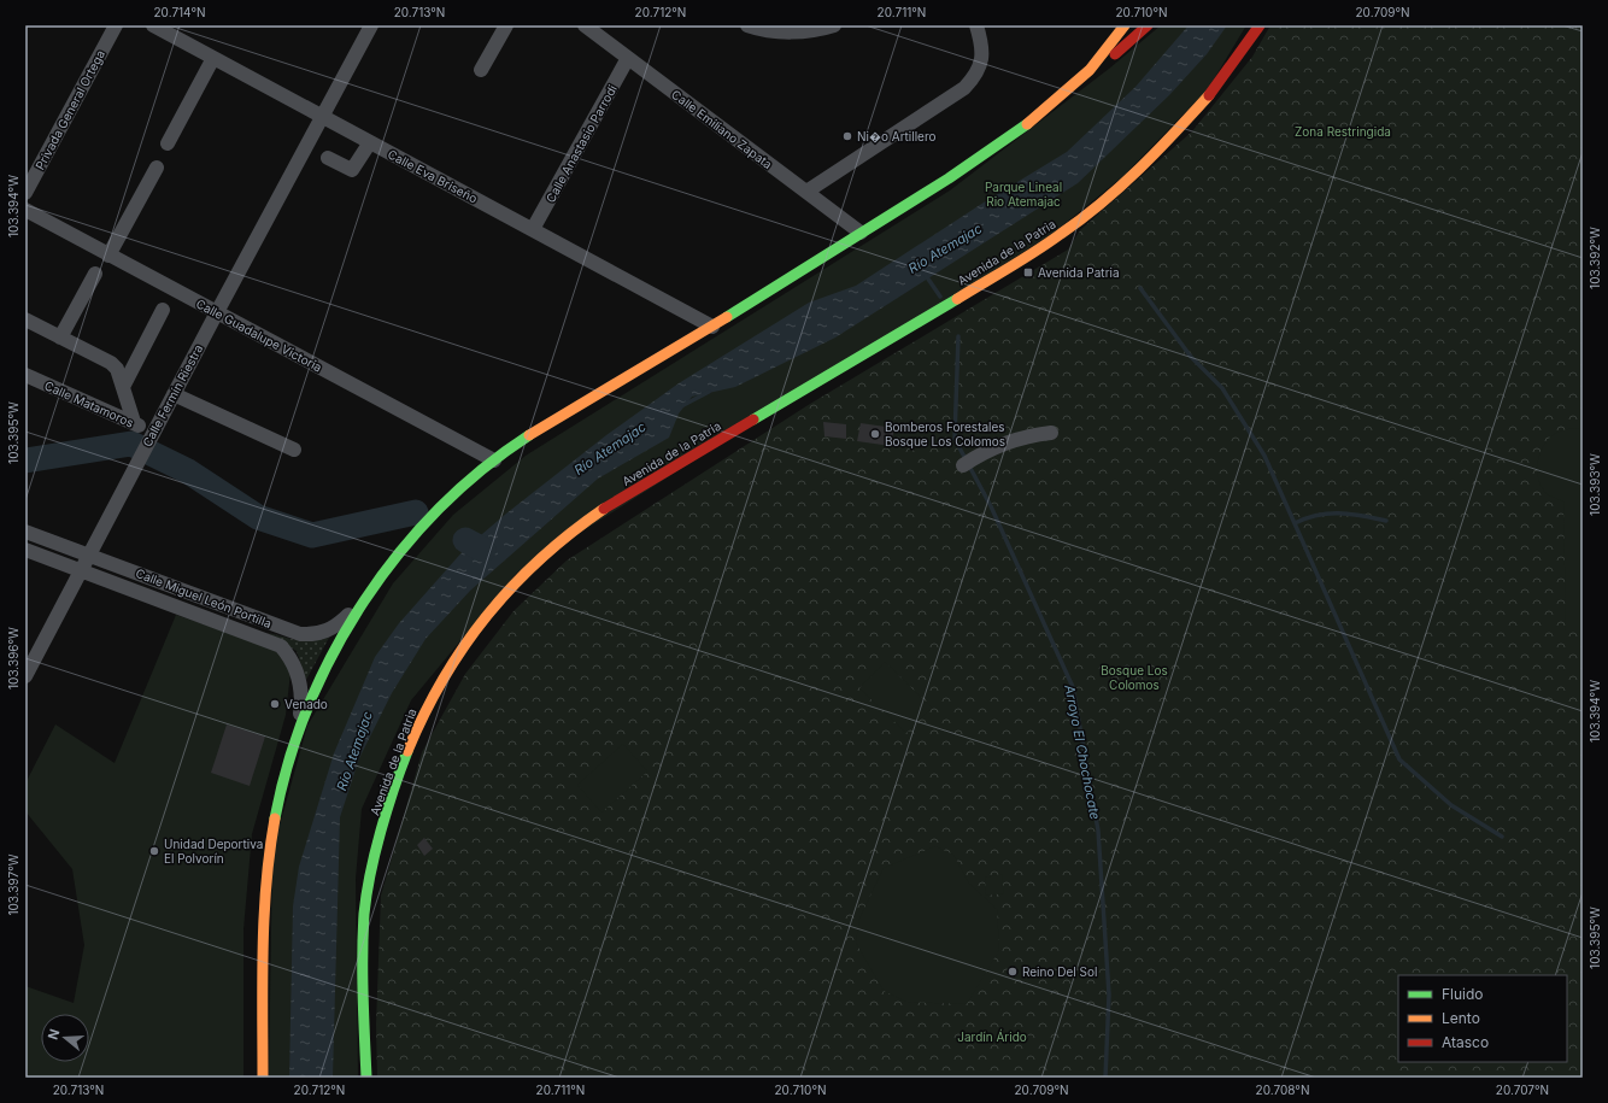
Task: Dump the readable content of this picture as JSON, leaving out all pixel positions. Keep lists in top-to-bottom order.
{
  "streets": {
    "main road": ["Avenida de la Patria"],
    "street": [
      "Privada General Ortega",
      "Calle Emiliano Zapata",
      "Calle Anastasio Parrodi",
      "Calle Eva Briseño",
      "Calle Guadalupe Victoria",
      "Calle Fermín Riestra",
      "Calle Matamoros",
      "Calle Miguel León Portilla"
    ]
  },
  "crossings": [
    ["Calle Emiliano Zapata", "Calle Anastasio Parrodi"],
    ["Calle Anastasio Parrodi", "Calle Eva Briseño"],
    ["Calle Eva Briseño", "Calle Fermín Riestra"],
    ["Calle Guadalupe Victoria", "Calle Fermín Riestra"],
    ["Calle Fermín Riestra", "Calle Matamoros"],
    ["Calle Fermín Riestra", "Calle Miguel León Portilla"]
  ],
  "water": ["Río Atemajac", "Arroyo El Chochocate"],
  "parks": [
    "Zona Restringida",
    "Parque Lineal Rio Atemajac",
    "Bosque Los Colomos",
    "Jardín Árido"
  ],
  "places": {
    "other": [
      "Ni�o Artillero",
      "Bomberos Forestales Bosque Los Colomos",
      "Venado",
      "Unidad Deportiva El Polvorín",
      "Reino Del Sol"
    ],
    "transit": ["Avenida Patria"]
  },
  "legend": ["Fluido", "Lento", "Atasco"],
  "north": "left",
  "coordinates": [
    "20.714°N",
    "20.713°N",
    "20.712°N",
    "20.711°N",
    "20.710°N",
    "20.709°N",
    "103.394°W",
    "103.392°W",
    "103.395°W",
    "103.393°W",
    "103.396°W",
    "103.397°W",
    "20.708°N",
    "20.707°N"
  ]
}
